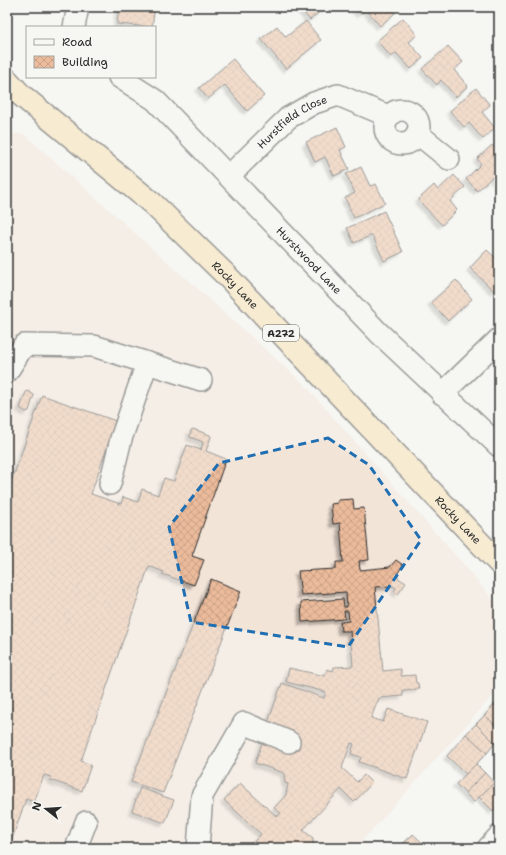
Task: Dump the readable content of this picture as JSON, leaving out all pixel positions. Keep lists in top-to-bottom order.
{
  "streets": {
    "highway": ["Rocky Lane", "A272"],
    "street": ["Hurstfield Close", "Hurstwood Lane"]
  },
  "crossings": [
    ["Hurstfield Close", "Hurstwood Lane"]
  ],
  "legend": ["Road", "Building"],
  "north": "left"
}
